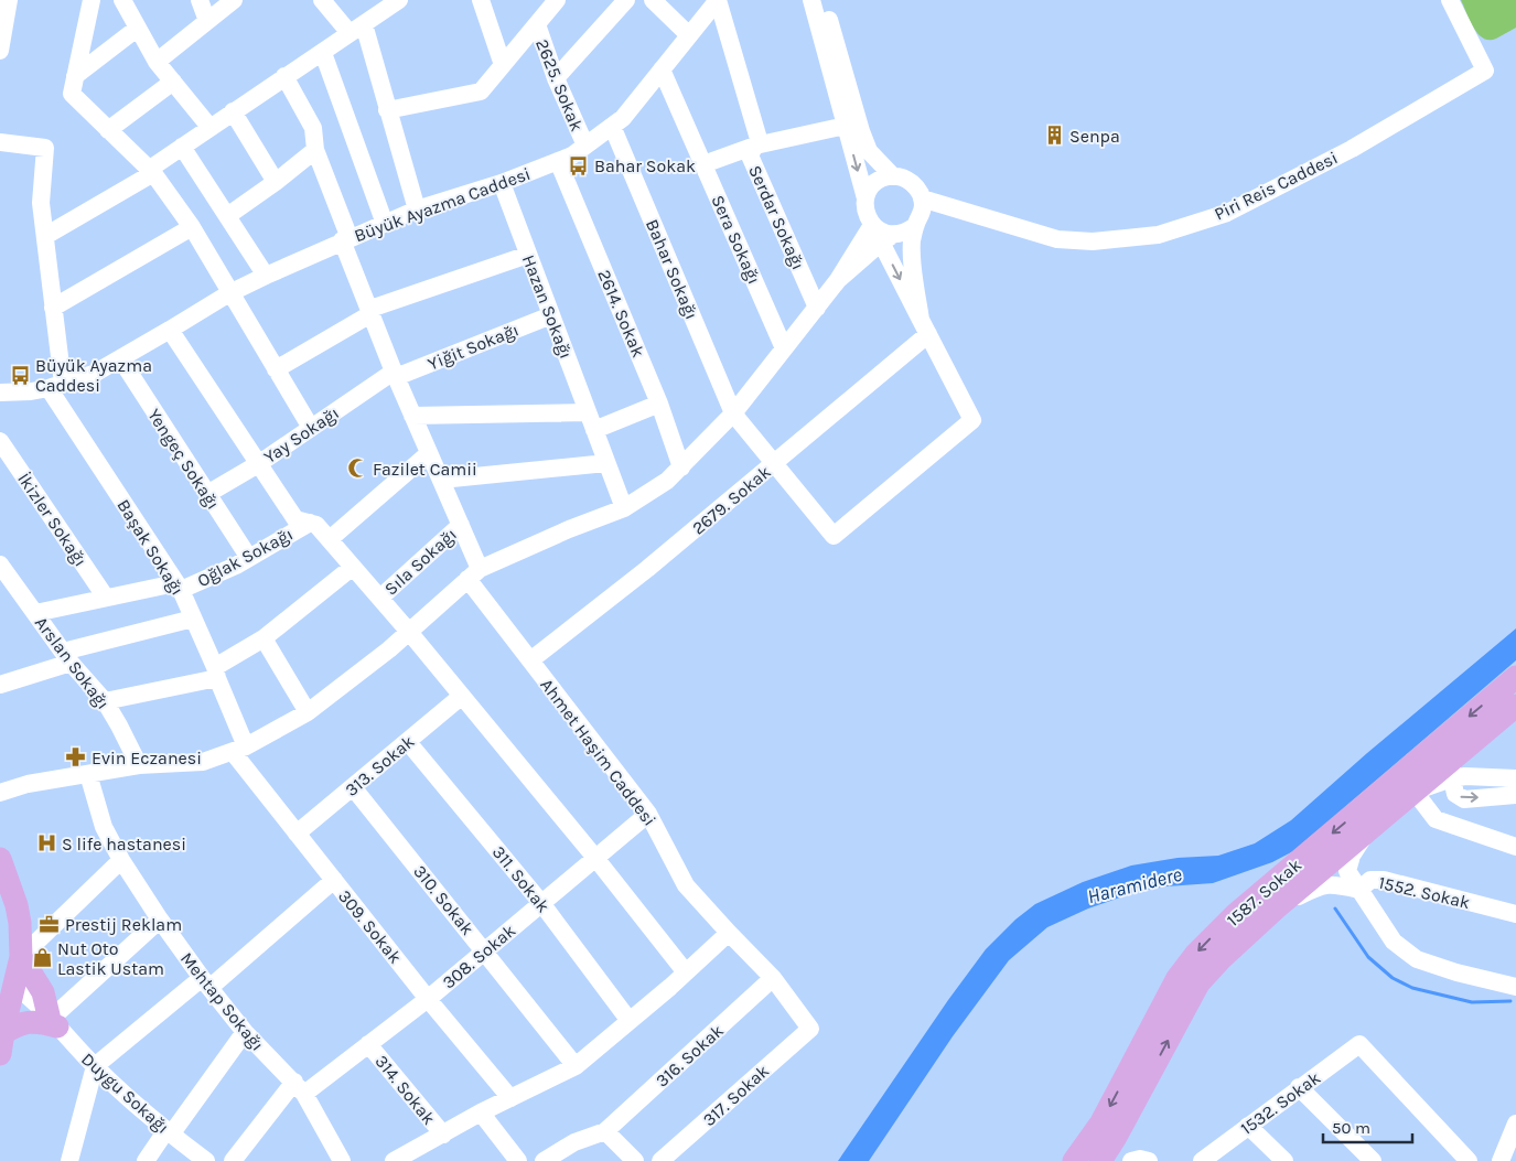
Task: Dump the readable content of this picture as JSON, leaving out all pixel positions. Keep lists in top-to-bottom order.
{
  "streets": {
    "main road": ["1587. Sokak"],
    "street": [
      "2625. Sokak",
      "Piri Reis Caddesi",
      "Büyük Ayazma Caddesi",
      "Serdar Sokağı",
      "Sera Sokağı",
      "Bahar Sokağı",
      "Hazan Sokağı",
      "2614. Sokak",
      "Yiğit Sokağı",
      "Yay Sokağı",
      "Yengeç Sokağı",
      "2679. Sokak",
      "İkizler Sokağı",
      "Başak Sokağı",
      "Oğlak Sokağı",
      "Sıla Sokağı",
      "Arslan Sokağı",
      "Ahmet Haşim Caddesi",
      "313. Sokak",
      "311. Sokak",
      "1552. Sokak",
      "310. Sokak",
      "309. Sokak",
      "308. Sokak",
      "Mehtap Sokağı",
      "316. Sokak",
      "314. Sokak",
      "Duygu Sokağı",
      "317. Sokak",
      "1532. Sokak"
    ]
  },
  "crossings": [
    ["2625. Sokak", "Büyük Ayazma Caddesi"],
    ["Büyük Ayazma Caddesi", "Serdar Sokağı"],
    ["Büyük Ayazma Caddesi", "Sera Sokağı"],
    ["Büyük Ayazma Caddesi", "Bahar Sokağı"],
    ["Büyük Ayazma Caddesi", "Hazan Sokağı"],
    ["Büyük Ayazma Caddesi", "2614. Sokak"],
    ["Büyük Ayazma Caddesi", "Yengeç Sokağı"],
    ["Büyük Ayazma Caddesi", "Başak Sokağı"],
    ["Büyük Ayazma Caddesi", "Ahmet Haşim Caddesi"],
    ["Bahar Sokağı", "2679. Sokak"],
    ["Hazan Sokağı", "Yiğit Sokağı"],
    ["Yiğit Sokağı", "Yay Sokağı"],
    ["Yiğit Sokağı", "Ahmet Haşim Caddesi"],
    ["Yay Sokağı", "Yengeç Sokağı"],
    ["Yay Sokağı", "Ahmet Haşim Caddesi"],
    ["Yengeç Sokağı", "Oğlak Sokağı"],
    ["2679. Sokak", "Ahmet Haşim Caddesi"],
    ["İkizler Sokağı", "Oğlak Sokağı"],
    ["Başak Sokağı", "Oğlak Sokağı"],
    ["Başak Sokağı", "309. Sokak"],
    ["Oğlak Sokağı", "Arslan Sokağı"],
    ["Sıla Sokağı", "Ahmet Haşim Caddesi"],
    ["Ahmet Haşim Caddesi", "308. Sokak"],
    ["Ahmet Haşim Caddesi", "316. Sokak"],
    ["Ahmet Haşim Caddesi", "317. Sokak"],
    ["313. Sokak", "311. Sokak"],
    ["313. Sokak", "310. Sokak"],
    ["313. Sokak", "309. Sokak"],
    ["311. Sokak", "308. Sokak"],
    ["1587. Sokak", "1552. Sokak"],
    ["310. Sokak", "308. Sokak"],
    ["309. Sokak", "308. Sokak"],
    ["308. Sokak", "Mehtap Sokağı"],
    ["308. Sokak", "314. Sokak"]
  ],
  "water": ["Haramidere"],
  "places": {
    "building": ["Senpa"],
    "bus stop": ["Bahar Sokak", "Büyük Ayazma Caddesi"],
    "mosque": ["Fazilet Camii"],
    "pharmacy": ["Evin Eczanesi"],
    "hospital": ["S life hastanesi"],
    "office": ["Prestij Reklam"],
    "shop": ["Nut Oto Lastik Ustam"]
  },
  "scale_bar": "50 m"
}
